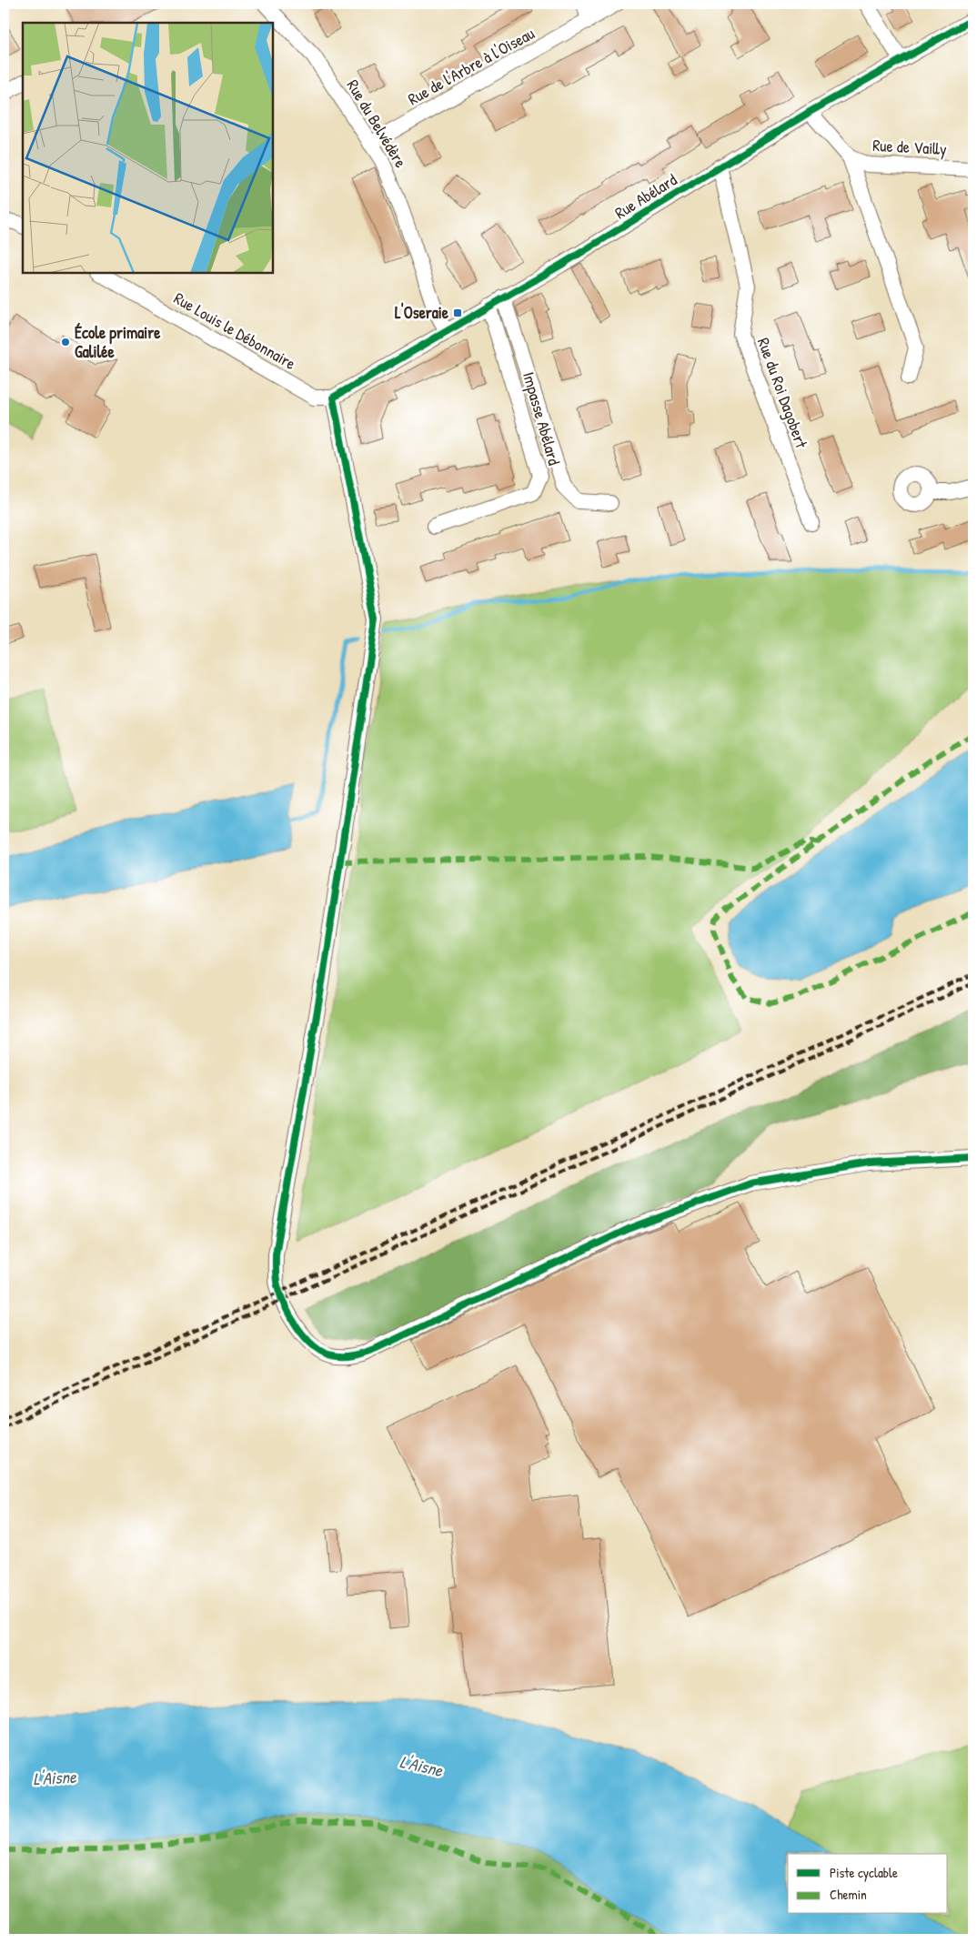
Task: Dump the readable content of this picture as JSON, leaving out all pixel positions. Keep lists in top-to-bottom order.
{
  "streets": {
    "street": [
      "Rue de l'Arbre à l'Oiseau",
      "Rue du Belvédère",
      "Rue de Vailly",
      "Rue Abélard",
      "Rue Louis le Débonnaire",
      "Rue du Roi Dagobert",
      "Impasse Abélard"
    ]
  },
  "crossings": [
    ["Rue de l'Arbre à l'Oiseau", "Rue du Belvédère"],
    ["Rue du Belvédère", "Rue Abélard"],
    ["Rue de Vailly", "Rue Abélard"],
    ["Rue Abélard", "Rue Louis le Débonnaire"],
    ["Rue Abélard", "Rue du Roi Dagobert"],
    ["Rue Abélard", "Impasse Abélard"]
  ],
  "water": ["L'Aisne"],
  "places": {
    "transit": ["L'Oseraie"],
    "other": ["École primaire Galilée"]
  },
  "legend": ["Piste cyclable", "Chemin"]
}
